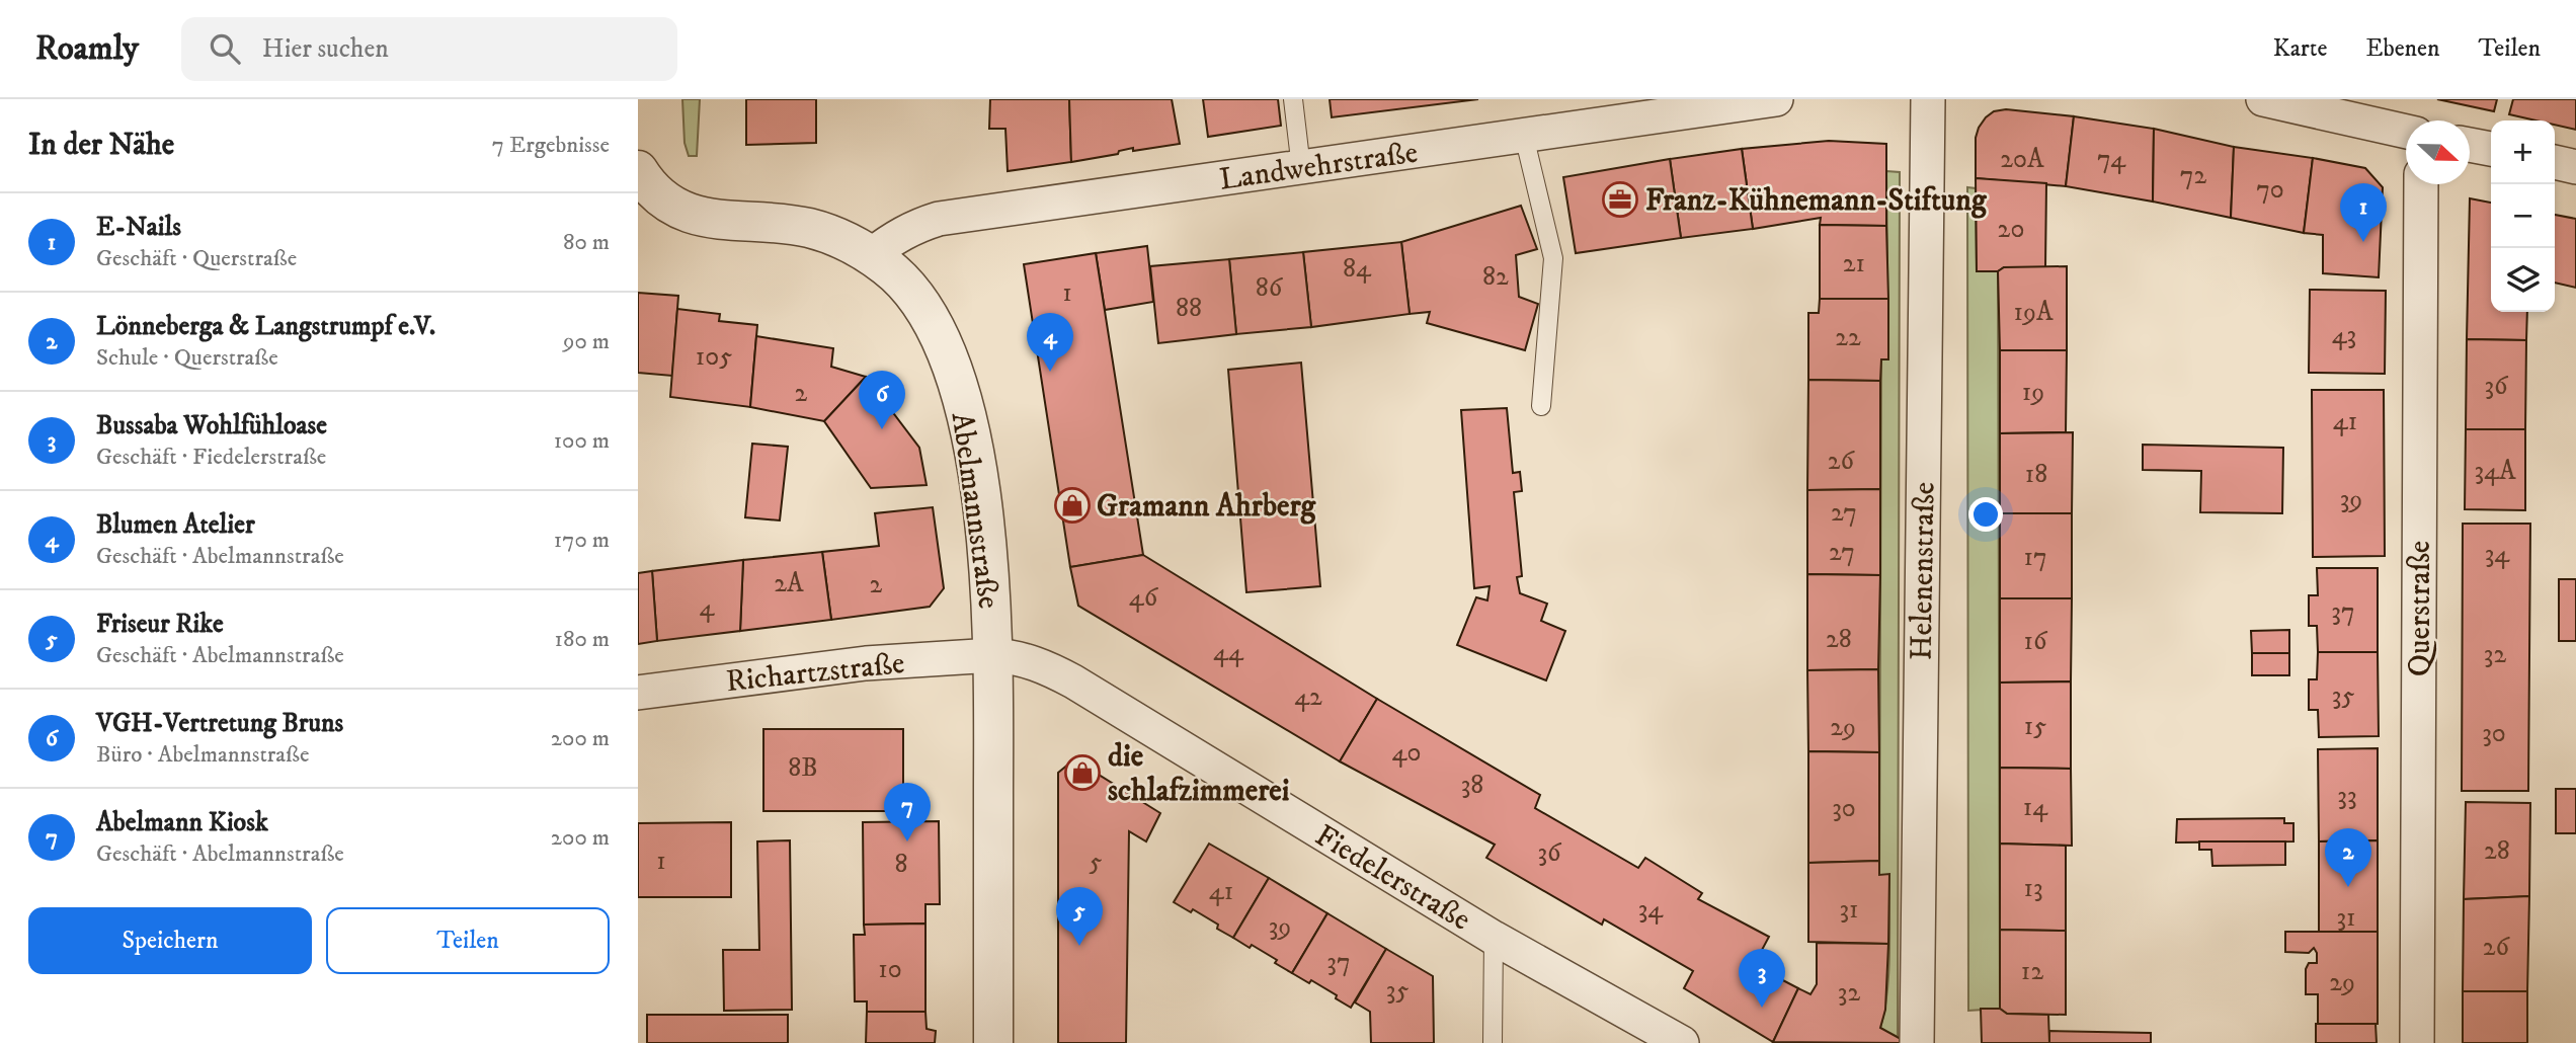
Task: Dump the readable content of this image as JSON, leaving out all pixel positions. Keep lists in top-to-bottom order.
{
  "streets": {
    "street": [
      "Landwehrstraße",
      "Abelmannstraße",
      "Helenenstraße",
      "Querstraße",
      "Richartzstraße",
      "Fiedelerstraße"
    ]
  },
  "crossings": [
    ["Landwehrstraße", "Abelmannstraße"],
    ["Abelmannstraße", "Richartzstraße"],
    ["Abelmannstraße", "Fiedelerstraße"],
    ["Richartzstraße", "Fiedelerstraße"]
  ],
  "places": {
    "office": ["Franz-Kühnemann-Stiftung"],
    "shop": ["Gramann Ahrberg", "die schlafzimmerei"]
  },
  "house_numbers": [
    "20A",
    "74",
    "72",
    "70",
    "20",
    "21",
    "84",
    "82",
    "86",
    "1",
    "88",
    "19A",
    "43",
    "22",
    "105",
    "36",
    "19",
    "2",
    "41",
    "26",
    "34A",
    "18",
    "39",
    "27",
    "27",
    "34",
    "17",
    "2A",
    "2",
    "46",
    "4",
    "37",
    "28",
    "16",
    "44",
    "32",
    "35",
    "42",
    "15",
    "29",
    "30",
    "40",
    "8B",
    "38",
    "33",
    "14",
    "30",
    "28",
    "36",
    "1",
    "5",
    "8",
    "13",
    "41",
    "34",
    "31",
    "31",
    "39",
    "26",
    "37",
    "10",
    "12",
    "29",
    "35",
    "32"
  ],
  "north": "right",
  "page": {
    "header": "Roamly",
    "search": "Hier suchen",
    "nav": ["Karte", "Ebenen", "Teilen"],
    "heading": ["In der Nähe", "7 Ergebnisse"],
    "map_buttons": ["+", "−"],
    "pins": [
      "1",
      "4",
      "6",
      "7",
      "2",
      "5",
      "3"
    ],
    "list": [
      {
        "mark": "1",
        "name": "E-Nails",
        "note": "Geschäft · Querstraße",
        "value": "80 m"
      },
      {
        "mark": "2",
        "name": "Lönneberga & Langstrumpf e.V.",
        "note": "Schule · Querstraße",
        "value": "90 m"
      },
      {
        "mark": "3",
        "name": "Bussaba Wohlfühloase",
        "note": "Geschäft · Fiedelerstraße",
        "value": "100 m"
      },
      {
        "mark": "4",
        "name": "Blumen Atelier",
        "note": "Geschäft · Abelmannstraße",
        "value": "170 m"
      },
      {
        "mark": "5",
        "name": "Friseur Rike",
        "note": "Geschäft · Abelmannstraße",
        "value": "180 m"
      },
      {
        "mark": "6",
        "name": "VGH-Vertretung Bruns",
        "note": "Büro · Abelmannstraße",
        "value": "200 m"
      },
      {
        "mark": "7",
        "name": "Abelmann Kiosk",
        "note": "Geschäft · Abelmannstraße",
        "value": "200 m"
      }
    ],
    "buttons": ["Speichern", "Teilen"]
  }
}
